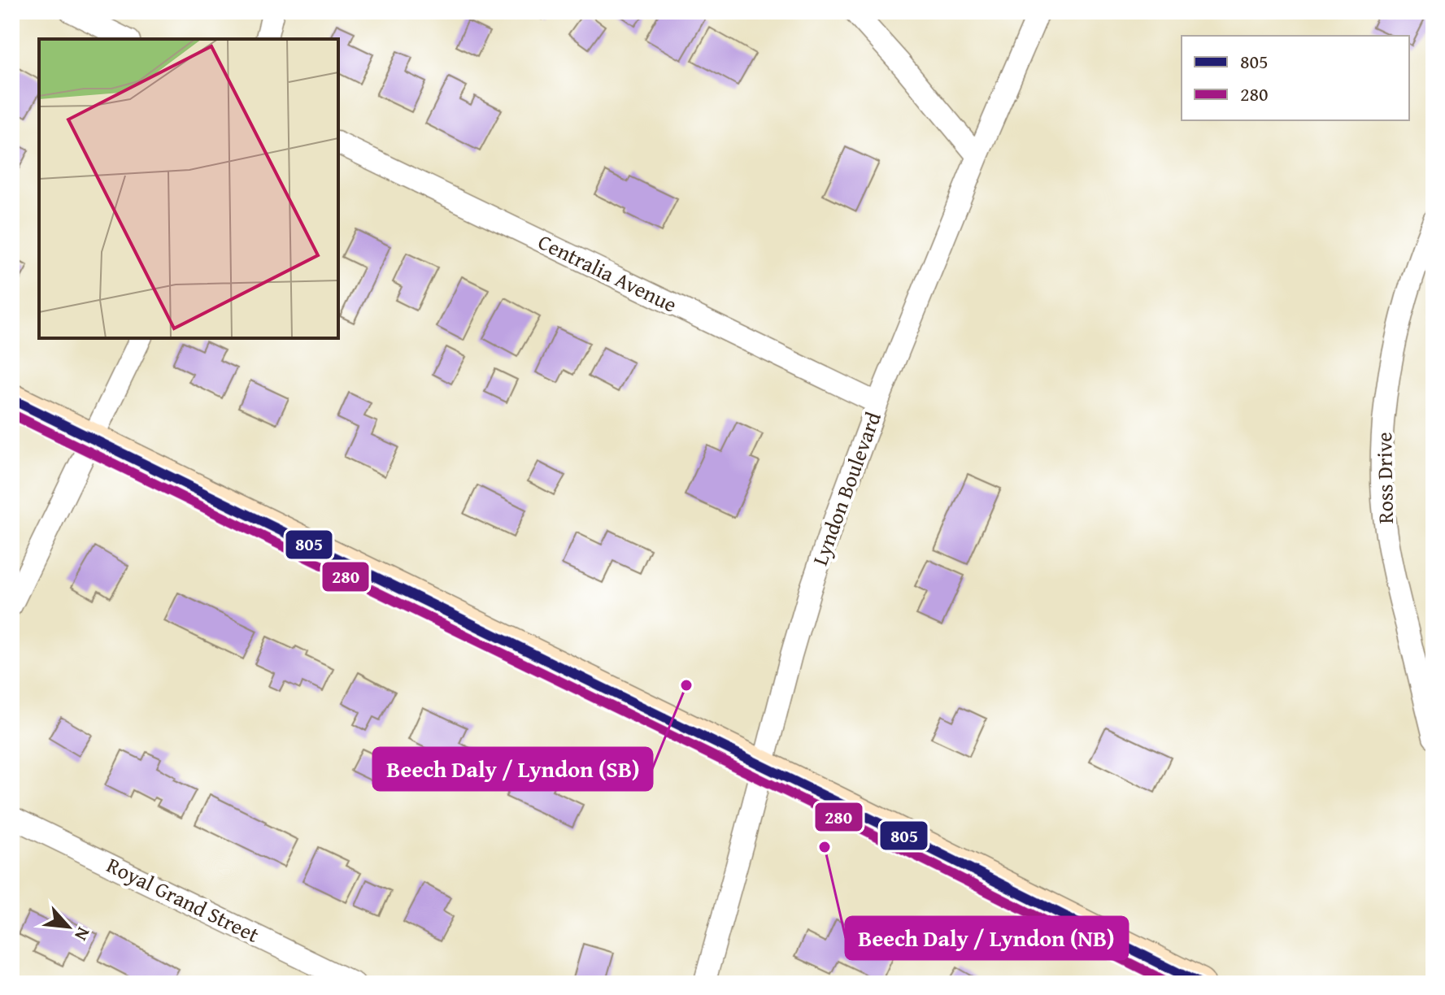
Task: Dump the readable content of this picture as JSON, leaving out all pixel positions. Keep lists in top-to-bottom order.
{
  "streets": {
    "street": [
      "Centralia Avenue",
      "Ross Drive",
      "Lyndon Boulevard",
      "Royal Grand Street"
    ]
  },
  "crossings": [
    ["Centralia Avenue", "Lyndon Boulevard"]
  ],
  "places": ["Beech Daly / Lyndon (SB)", "Beech Daly / Lyndon (NB)"],
  "lines": ["transit line 805", "transit line 280"],
  "legend": ["805", "280"],
  "north": "bottom right"
}
